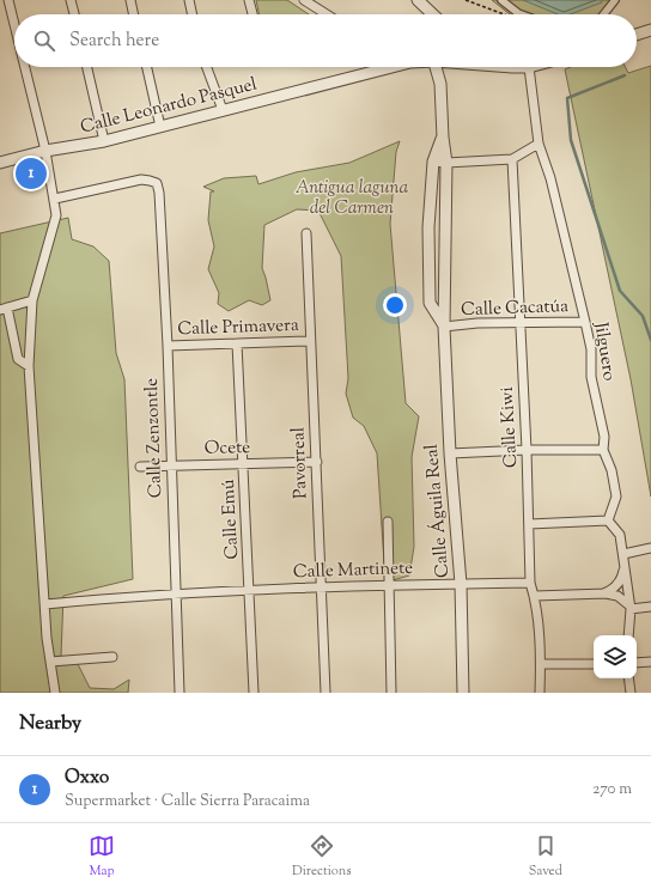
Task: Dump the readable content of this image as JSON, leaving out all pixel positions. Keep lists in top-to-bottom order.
{
  "streets": {
    "street": [
      "Calle Leonardo Pasquel",
      "Calle Cacatúa",
      "Calle Primavera",
      "Jilguero",
      "Calle Kiwi",
      "Calle Zenzontle",
      "Ocete",
      "Pavorreal",
      "Calle Águila Real",
      "Calle Emú",
      "Calle Martinete"
    ]
  },
  "crossings": [
    ["Calle Cacatúa", "Jilguero"],
    ["Calle Cacatúa", "Calle Kiwi"],
    ["Calle Cacatúa", "Calle Águila Real"],
    ["Calle Primavera", "Calle Zenzontle"],
    ["Calle Primavera", "Pavorreal"],
    ["Calle Primavera", "Calle Emú"],
    ["Calle Kiwi", "Calle Martinete"],
    ["Calle Zenzontle", "Ocete"],
    ["Calle Zenzontle", "Calle Martinete"],
    ["Ocete", "Pavorreal"],
    ["Ocete", "Calle Emú"],
    ["Pavorreal", "Calle Martinete"],
    ["Calle Águila Real", "Calle Martinete"],
    ["Calle Emú", "Calle Martinete"]
  ],
  "parks": ["Antigua laguna del Carmen"],
  "page": {
    "search": "Search here",
    "pins": "1",
    "heading": "Nearby",
    "list": [
      {
        "mark": "1",
        "name": "Oxxo",
        "note": "Supermarket · Calle Sierra Paracaima",
        "value": "270 m"
      }
    ],
    "nav": ["Map", "Directions", "Saved"]
  }
}
